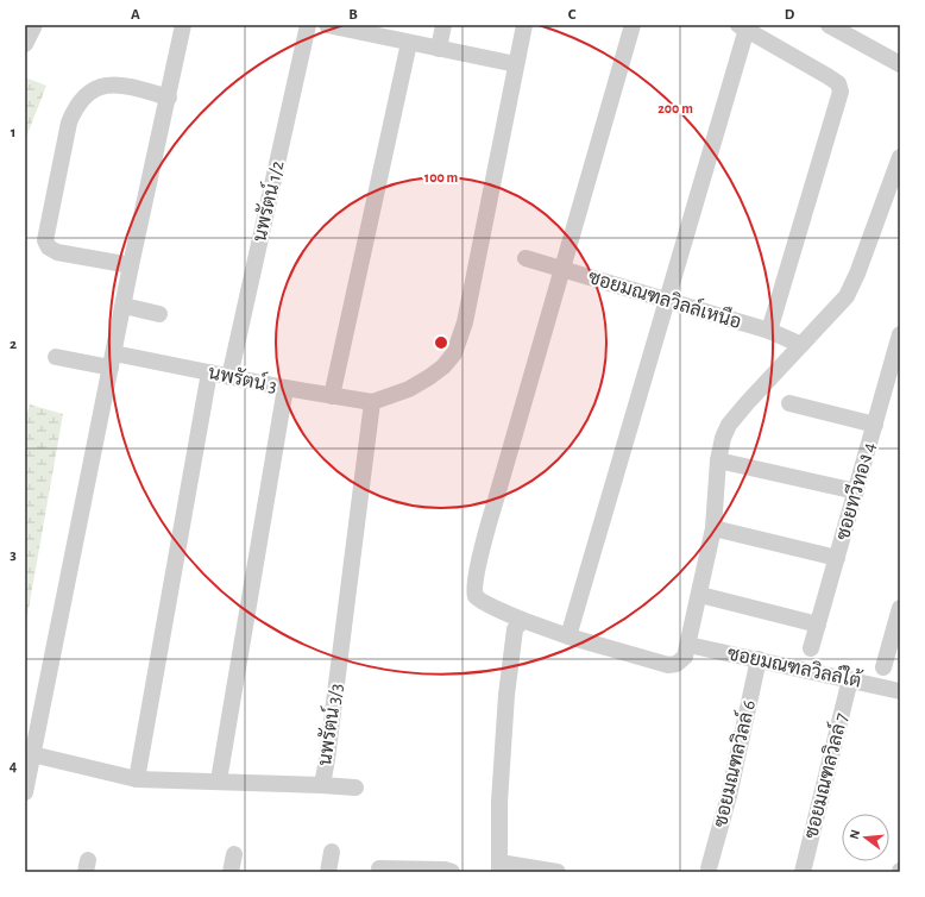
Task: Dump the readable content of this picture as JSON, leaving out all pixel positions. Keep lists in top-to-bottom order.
{
  "streets": {
    "street": [
      "นพรัตน์ 1/2",
      "ซอยมณฑลวิลล์เหนือ",
      "นพรัตน์ 3",
      "ซอยทวีทอง 4",
      "ซอยมณฑลวิลล์ใต้",
      "นพรัตน์ 3/3",
      "ซอยมณฑลวิลล์ 6",
      "ซอยมณฑลวิลล์ 7"
    ]
  },
  "crossings": [
    ["นพรัตน์ 1/2", "นพรัตน์ 3"],
    ["นพรัตน์ 3", "นพรัตน์ 3/3"],
    ["ซอยมณฑลวิลล์ใต้", "ซอยมณฑลวิลล์ 6"],
    ["ซอยมณฑลวิลล์ใต้", "ซอยมณฑลวิลล์ 7"]
  ],
  "north": "left",
  "grid": {
    "columns": [
      "A",
      "B",
      "C",
      "D"
    ],
    "rows": [
      "1",
      "2",
      "3",
      "4"
    ]
  },
  "rings": ["200 m", "100 m"]
}
